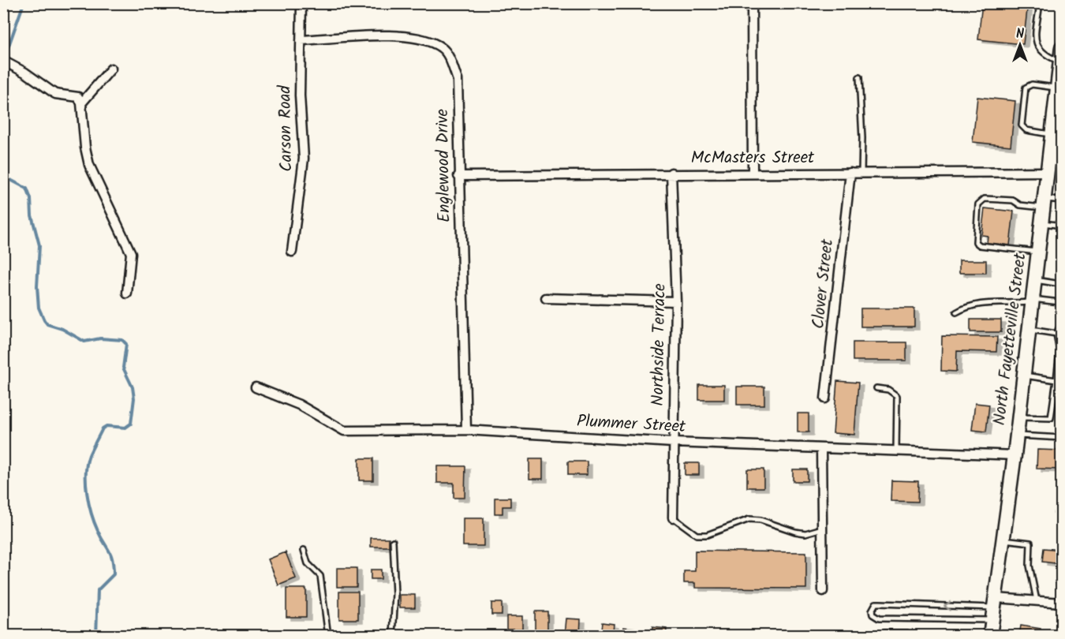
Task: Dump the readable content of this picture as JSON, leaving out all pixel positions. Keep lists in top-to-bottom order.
{
  "streets": {
    "main road": ["North Fayetteville Street"],
    "street": [
      "Carson Road",
      "McMasters Street",
      "Englewood Drive",
      "Clover Street",
      "Northside Terrace",
      "Plummer Street"
    ]
  },
  "crossings": [
    ["Carson Road", "Englewood Drive"],
    ["McMasters Street", "Englewood Drive"],
    ["McMasters Street", "Clover Street"],
    ["McMasters Street", "North Fayetteville Street"],
    ["McMasters Street", "Northside Terrace"],
    ["Englewood Drive", "Plummer Street"],
    ["North Fayetteville Street", "Plummer Street"],
    ["Northside Terrace", "Plummer Street"]
  ],
  "north": "top"
}
